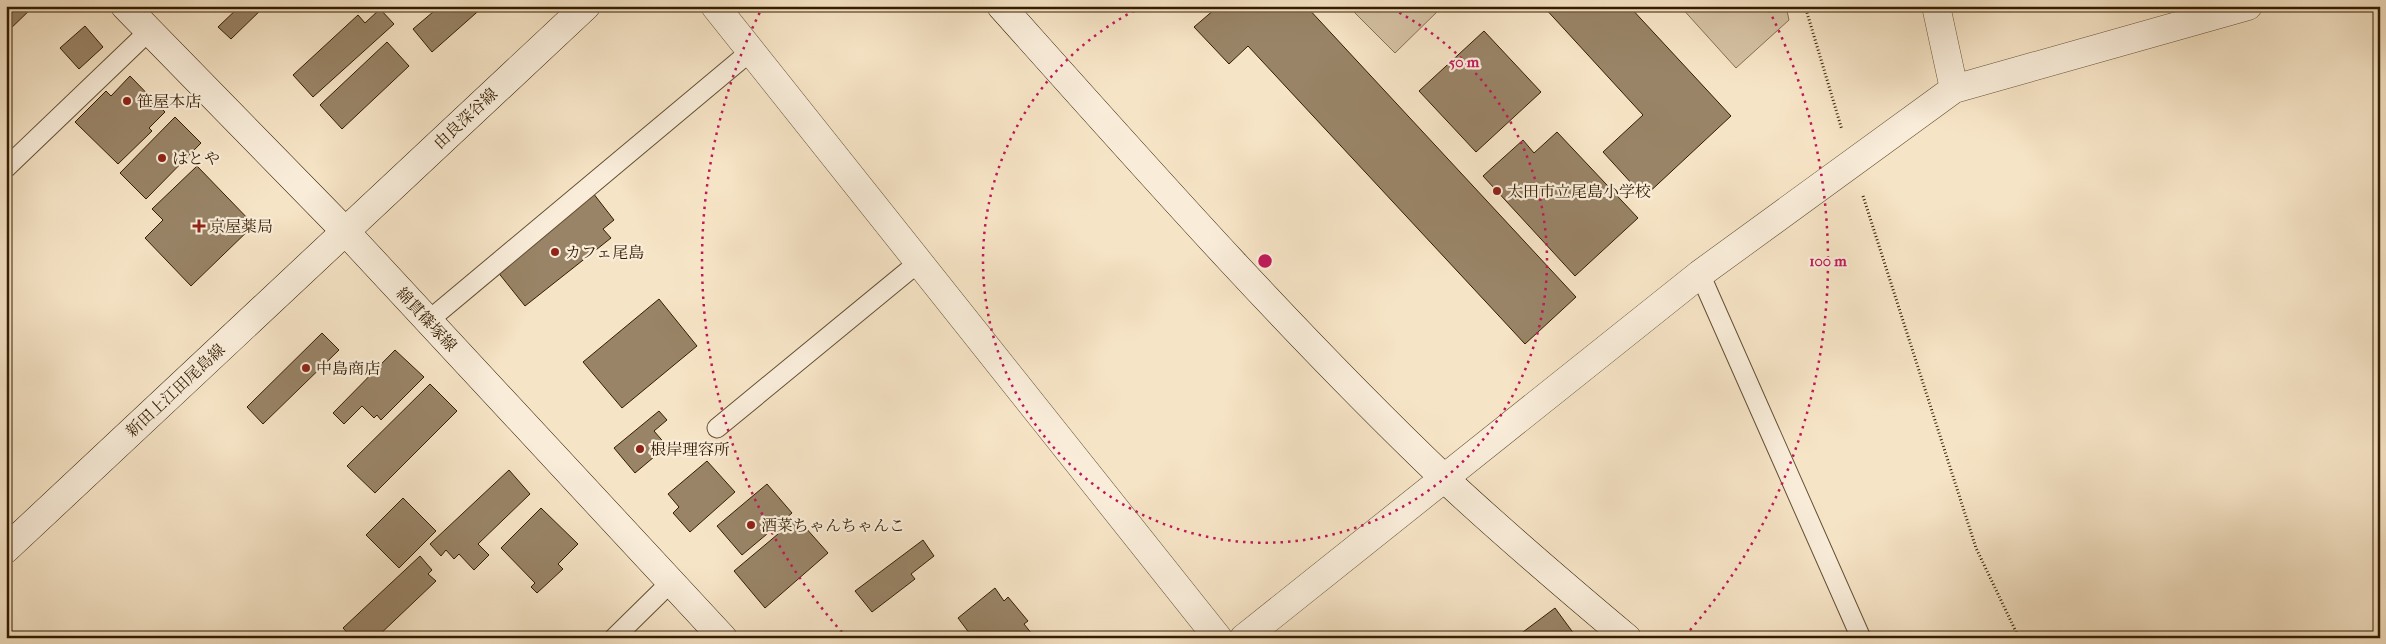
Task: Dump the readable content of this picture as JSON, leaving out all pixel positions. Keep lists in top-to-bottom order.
{
  "streets": {
    "street": ["由良深谷線", "綿貫篠塚線", "新田上江田尾島線"]
  },
  "crossings": [
    ["由良深谷線", "綿貫篠塚線"],
    ["由良深谷線", "新田上江田尾島線"],
    ["綿貫篠塚線", "新田上江田尾島線"]
  ],
  "places": {
    "other": [
      "笹屋本店",
      "はとや",
      "太田市立尾島小学校",
      "カフェ尾島",
      "中島商店",
      "根岸理容所",
      "酒菜ちゃんちゃんこ"
    ],
    "health": ["京屋薬局"]
  },
  "rings": ["50 m", "100 m"]
}
